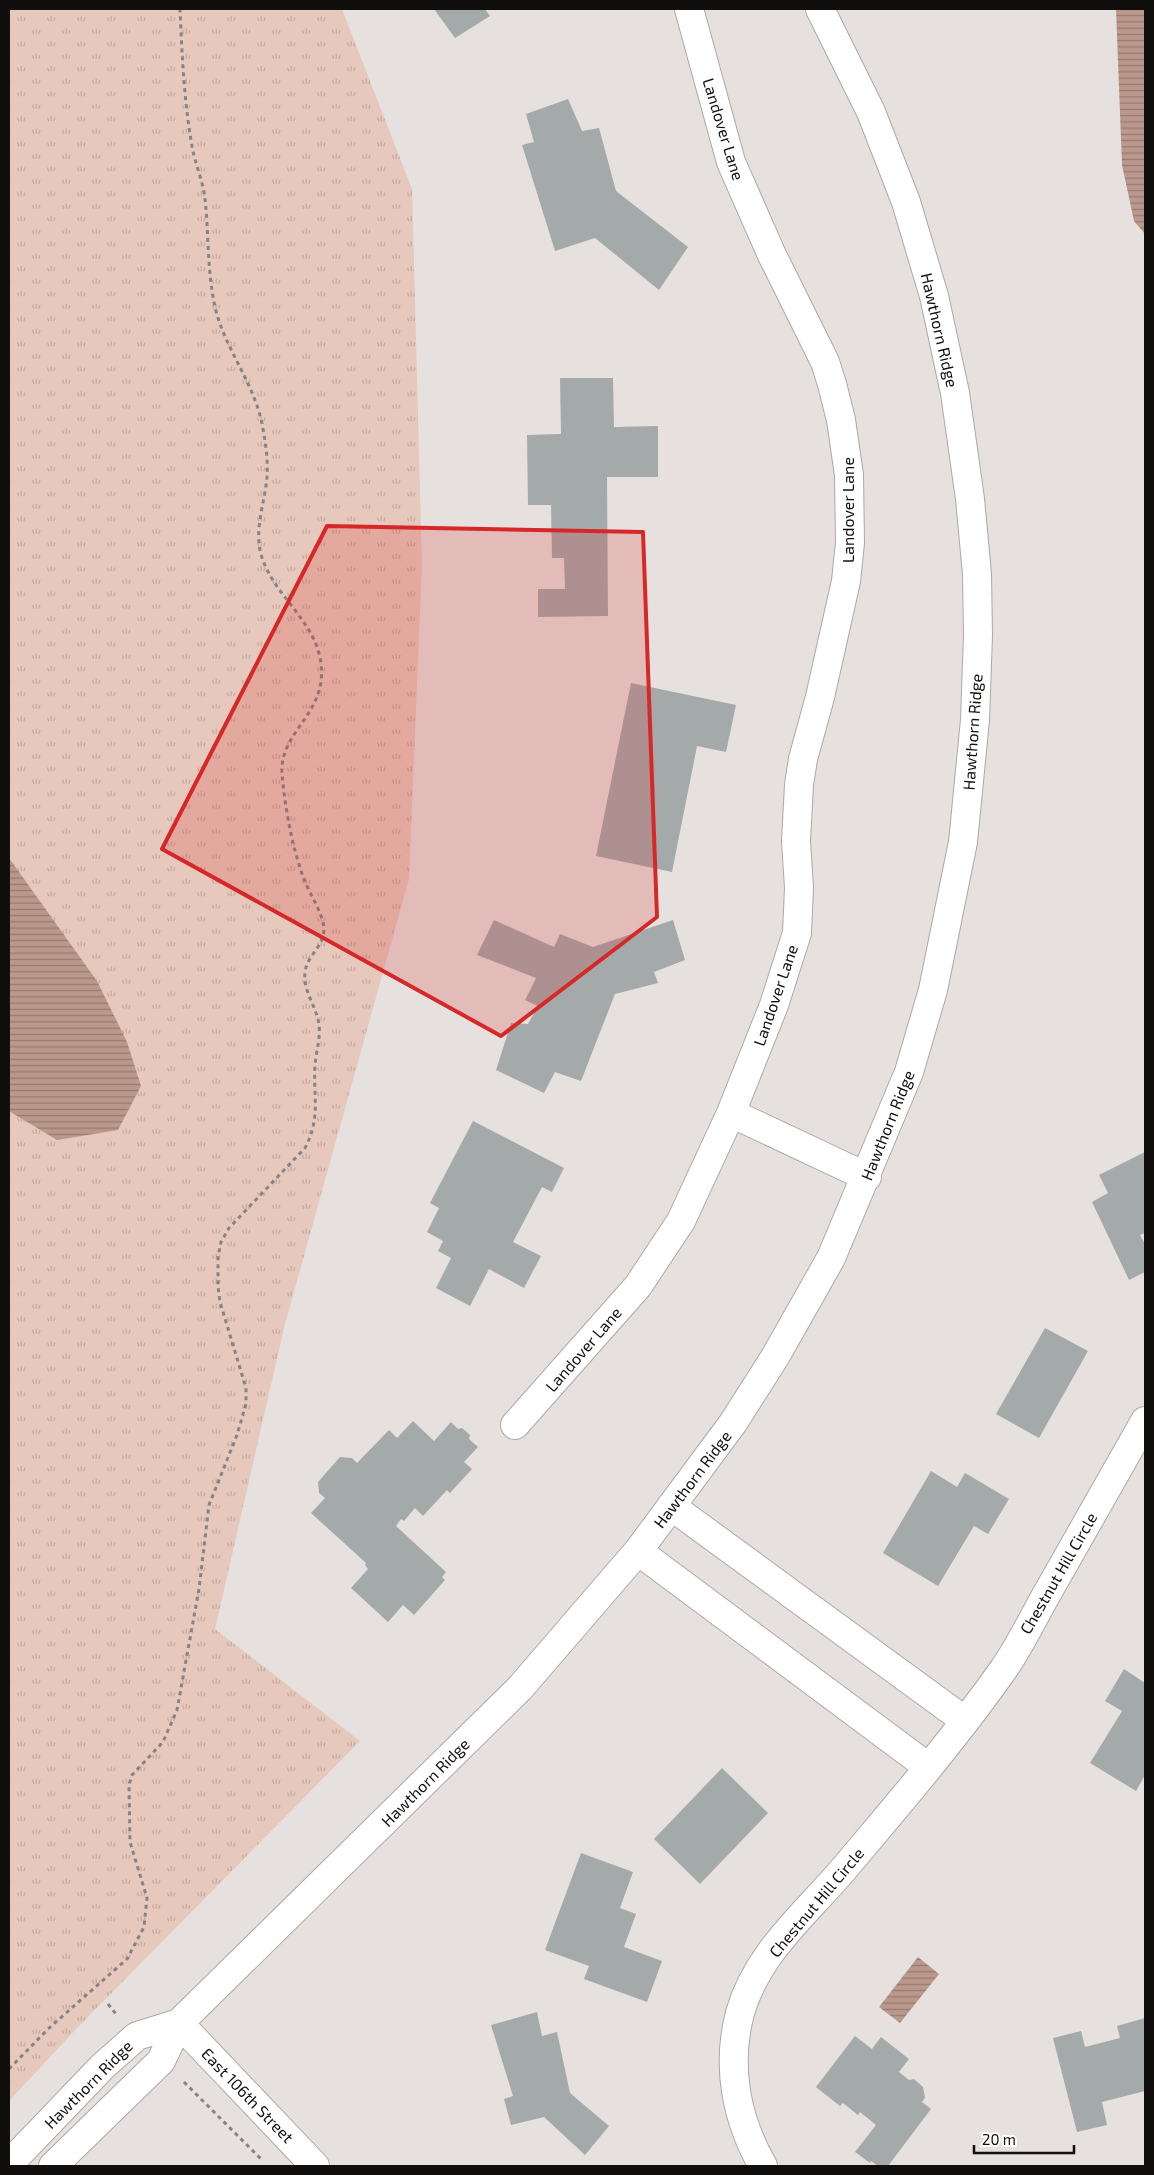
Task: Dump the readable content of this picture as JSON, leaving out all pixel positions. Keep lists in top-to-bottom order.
{
  "streets": {
    "street": [
      "Landover Lane",
      "Hawthorn Ridge",
      "Chestnut Hill Circle",
      "East 106th Street"
    ]
  },
  "crossings": [
    ["Hawthorn Ridge", "East 106th Street"]
  ],
  "scale_bar": "20 m"
}
